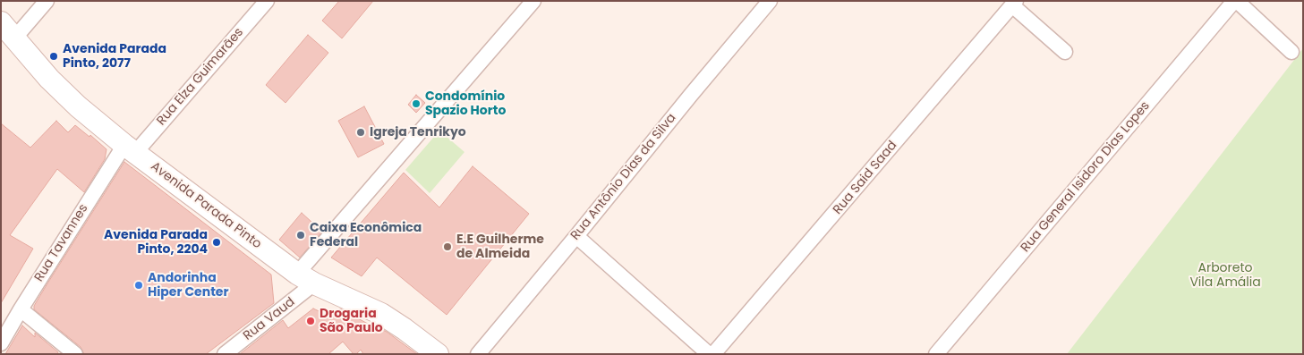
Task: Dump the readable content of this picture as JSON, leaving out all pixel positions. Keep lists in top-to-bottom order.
{
  "streets": {
    "main road": ["Avenida Parada Pinto"],
    "street": [
      "Rua Elza Guimarães",
      "Rua Antônio Dias da Silva",
      "Rua General Isidoro Dias Lopes",
      "Rua Said Saad",
      "Rua Tavannes",
      "Rua Vaud"
    ]
  },
  "crossings": [
    ["Rua Elza Guimarães", "Avenida Parada Pinto"],
    ["Rua Elza Guimarães", "Rua Tavannes"],
    ["Avenida Parada Pinto", "Rua Tavannes"],
    ["Avenida Parada Pinto", "Rua Vaud"]
  ],
  "parks": ["Arboreto Vila Amália"],
  "places": [
    "Avenida Parada Pinto, 2077",
    "Condomínio Spazio Horto",
    "Igreja Tenrikyo",
    "Caixa Econômica Federal",
    "Avenida Parada Pinto, 2204",
    "E.E Guilherme de Almeida",
    "Andorinha Hiper Center",
    "Drogaria São Paulo"
  ]
}
